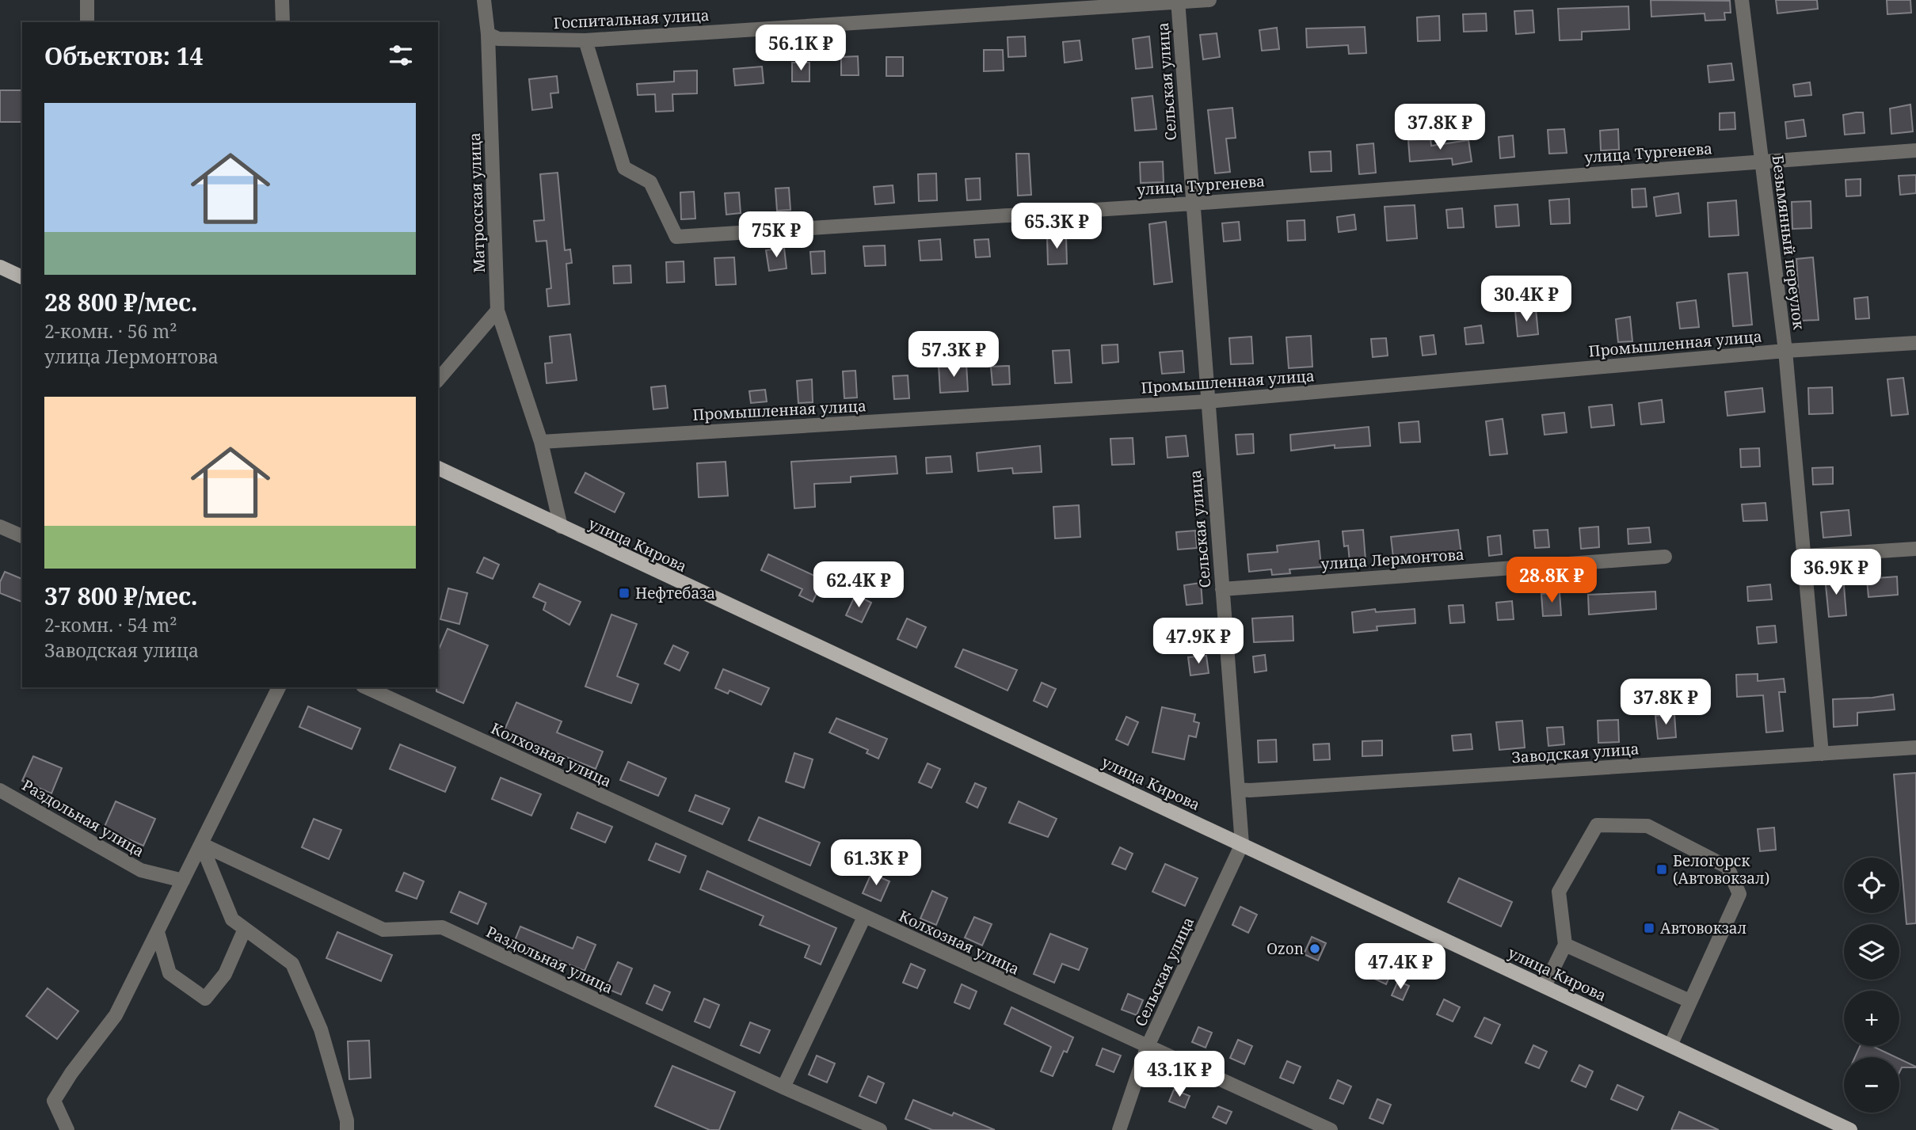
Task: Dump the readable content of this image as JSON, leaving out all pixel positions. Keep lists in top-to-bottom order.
{
  "streets": {
    "main road": ["улица Кирова"],
    "street": [
      "Госпитальная улица",
      "Сельская улица",
      "улица Тургенева",
      "Матросская улица",
      "Безымянный переулок",
      "Промышленная улица",
      "улица Лермонтова",
      "Заводская улица",
      "Колхозная улица",
      "Раздольная улица"
    ]
  },
  "crossings": [
    ["Госпитальная улица", "Сельская улица"],
    ["Госпитальная улица", "улица Тургенева"],
    ["Госпитальная улица", "Матросская улица"],
    ["Сельская улица", "улица Тургенева"],
    ["Сельская улица", "Промышленная улица"],
    ["Сельская улица", "улица Кирова"],
    ["Сельская улица", "улица Лермонтова"],
    ["Сельская улица", "Заводская улица"],
    ["Сельская улица", "Колхозная улица"],
    ["улица Тургенева", "Безымянный переулок"],
    ["Матросская улица", "Промышленная улица"],
    ["Матросская улица", "улица Кирова"],
    ["Безымянный переулок", "Промышленная улица"],
    ["Безымянный переулок", "Заводская улица"]
  ],
  "places": {
    "transit": ["Нефтебаза", "Белогорск (Автовокзал)", "Автовокзал"],
    "other": ["Ozon"]
  },
  "page": {
    "heading": "Объектов: 14",
    "price": [
      "56.1K ₽",
      "37.8K ₽",
      "65.3K ₽",
      "75K ₽",
      "30.4K ₽",
      "57.3K ₽",
      "36.9K ₽",
      "28.8K ₽",
      "62.4K ₽",
      "47.9K ₽",
      "37.8K ₽",
      "61.3K ₽",
      "47.4K ₽",
      "43.1K ₽"
    ],
    "list": [
      {
        "name": "28 800 ₽/мес.",
        "note": "2-комн. · 56 m² · улица Лермонтова"
      },
      {
        "name": "37 800 ₽/мес.",
        "note": "2-комн. · 54 m² · Заводская улица"
      }
    ],
    "map_buttons": ["+", "−"]
  }
}
